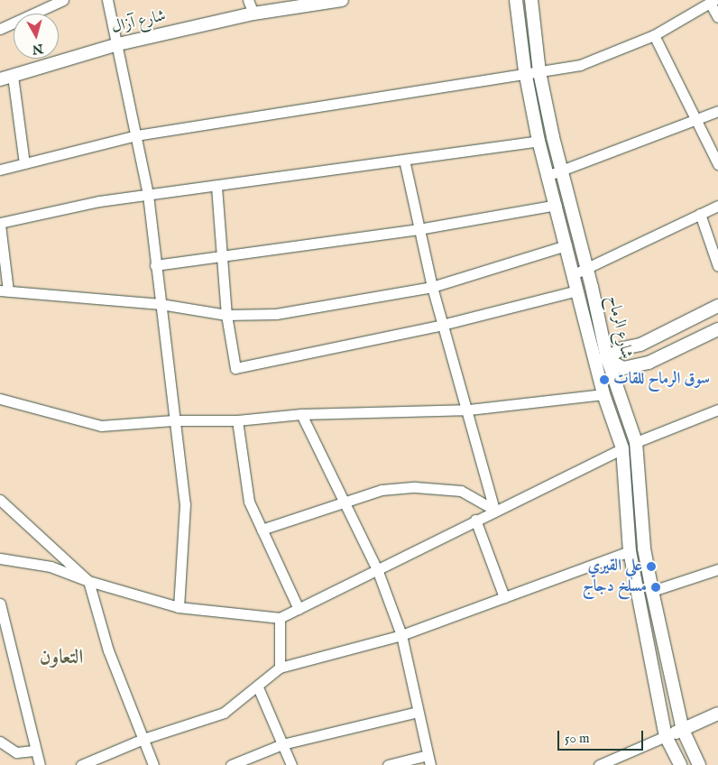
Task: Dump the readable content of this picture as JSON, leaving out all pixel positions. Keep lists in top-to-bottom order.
{
  "streets": {
    "street": ["شارع آزال", "شارع الرماح"]
  },
  "districts": ["التعاون"],
  "places": ["سوق الرماح للقات", "علي القيري", "مسلخ دجاج"],
  "scale_bar": "50 m",
  "north": "bottom"
}
